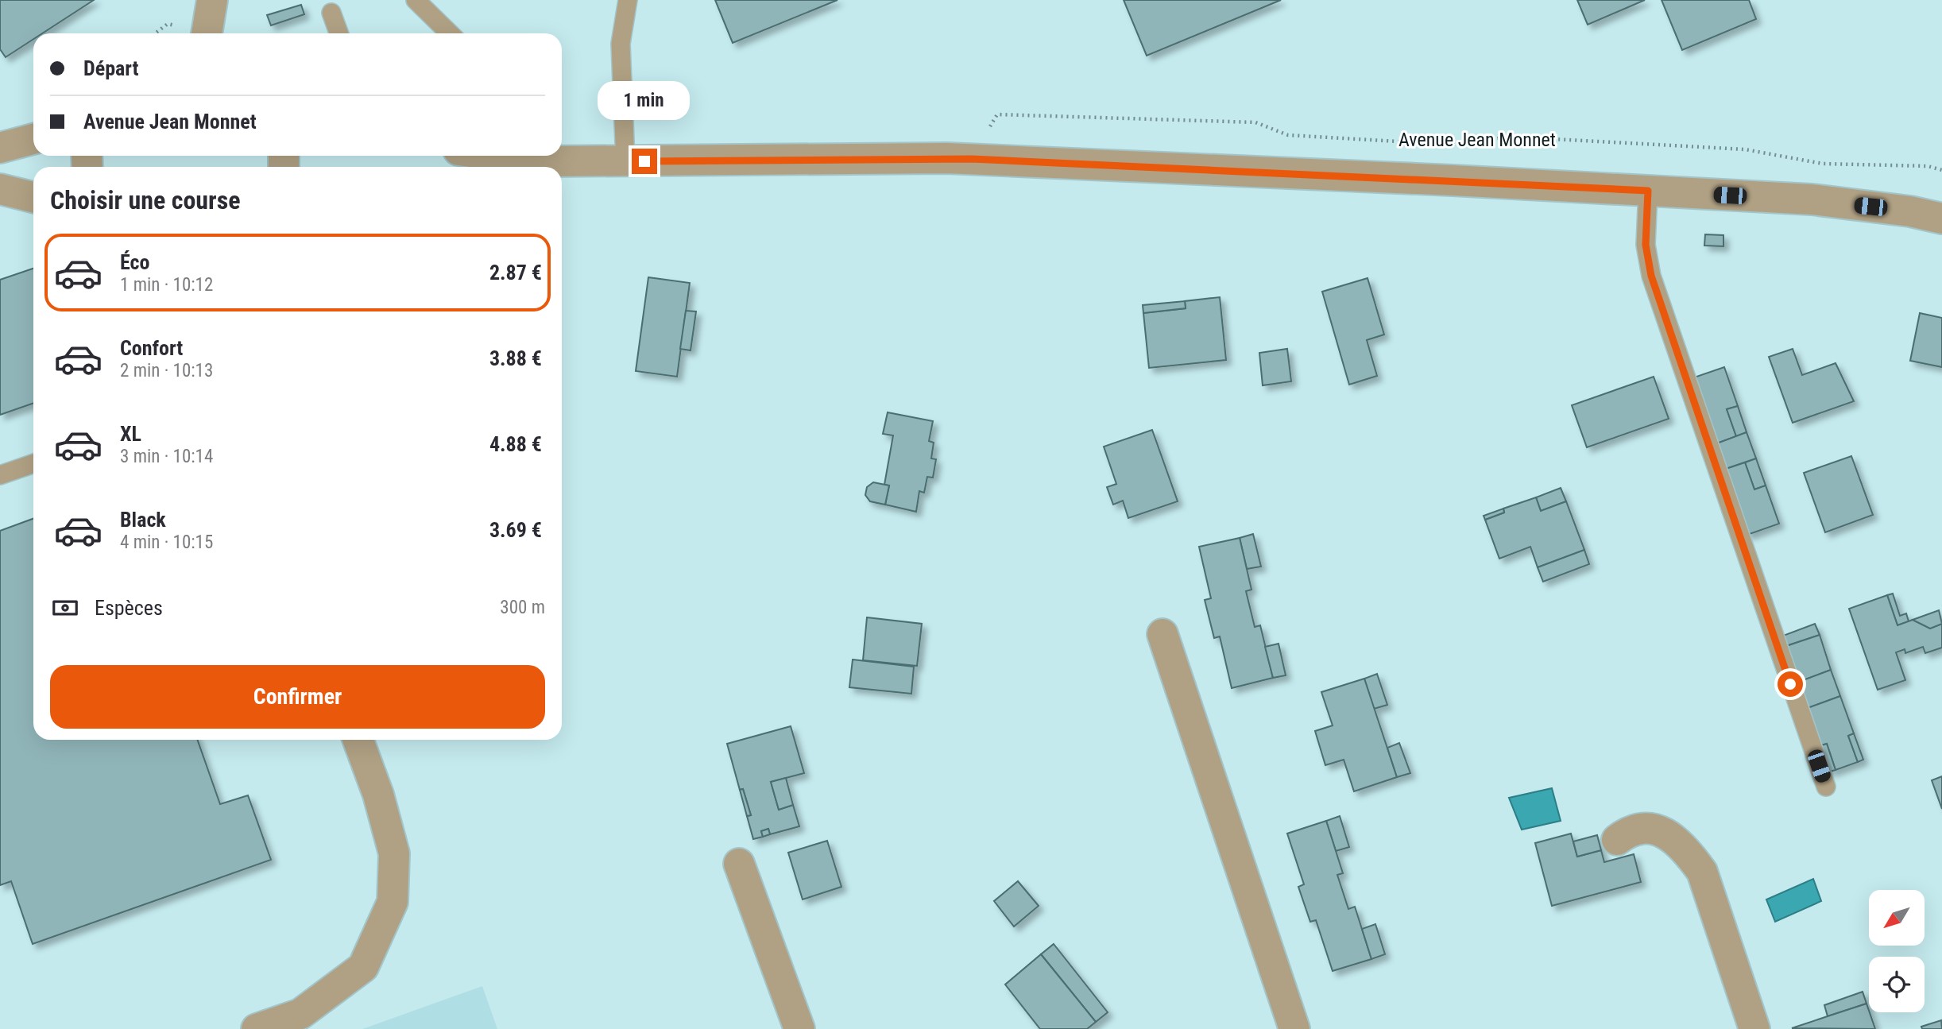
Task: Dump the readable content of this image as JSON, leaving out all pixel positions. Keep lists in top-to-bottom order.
{
  "streets": {
    "street": ["Avenue Jean Monnet"]
  },
  "north": "bottom left",
  "page": {
    "banner": ["Départ", "Avenue Jean Monnet"],
    "bubble": "1 min",
    "heading": "Choisir une course",
    "list": [
      {
        "name": "Éco",
        "note": "1 min · 10:12",
        "value": "2.87 €"
      },
      {
        "name": "Confort",
        "note": "2 min · 10:13",
        "value": "3.88 €"
      },
      {
        "name": "XL",
        "note": "3 min · 10:14",
        "value": "4.88 €"
      },
      {
        "name": "Black",
        "note": "4 min · 10:15",
        "value": "3.69 €"
      }
    ],
    "pay": ["Espèces", "300 m"],
    "buttons": "Confirmer"
  }
}
